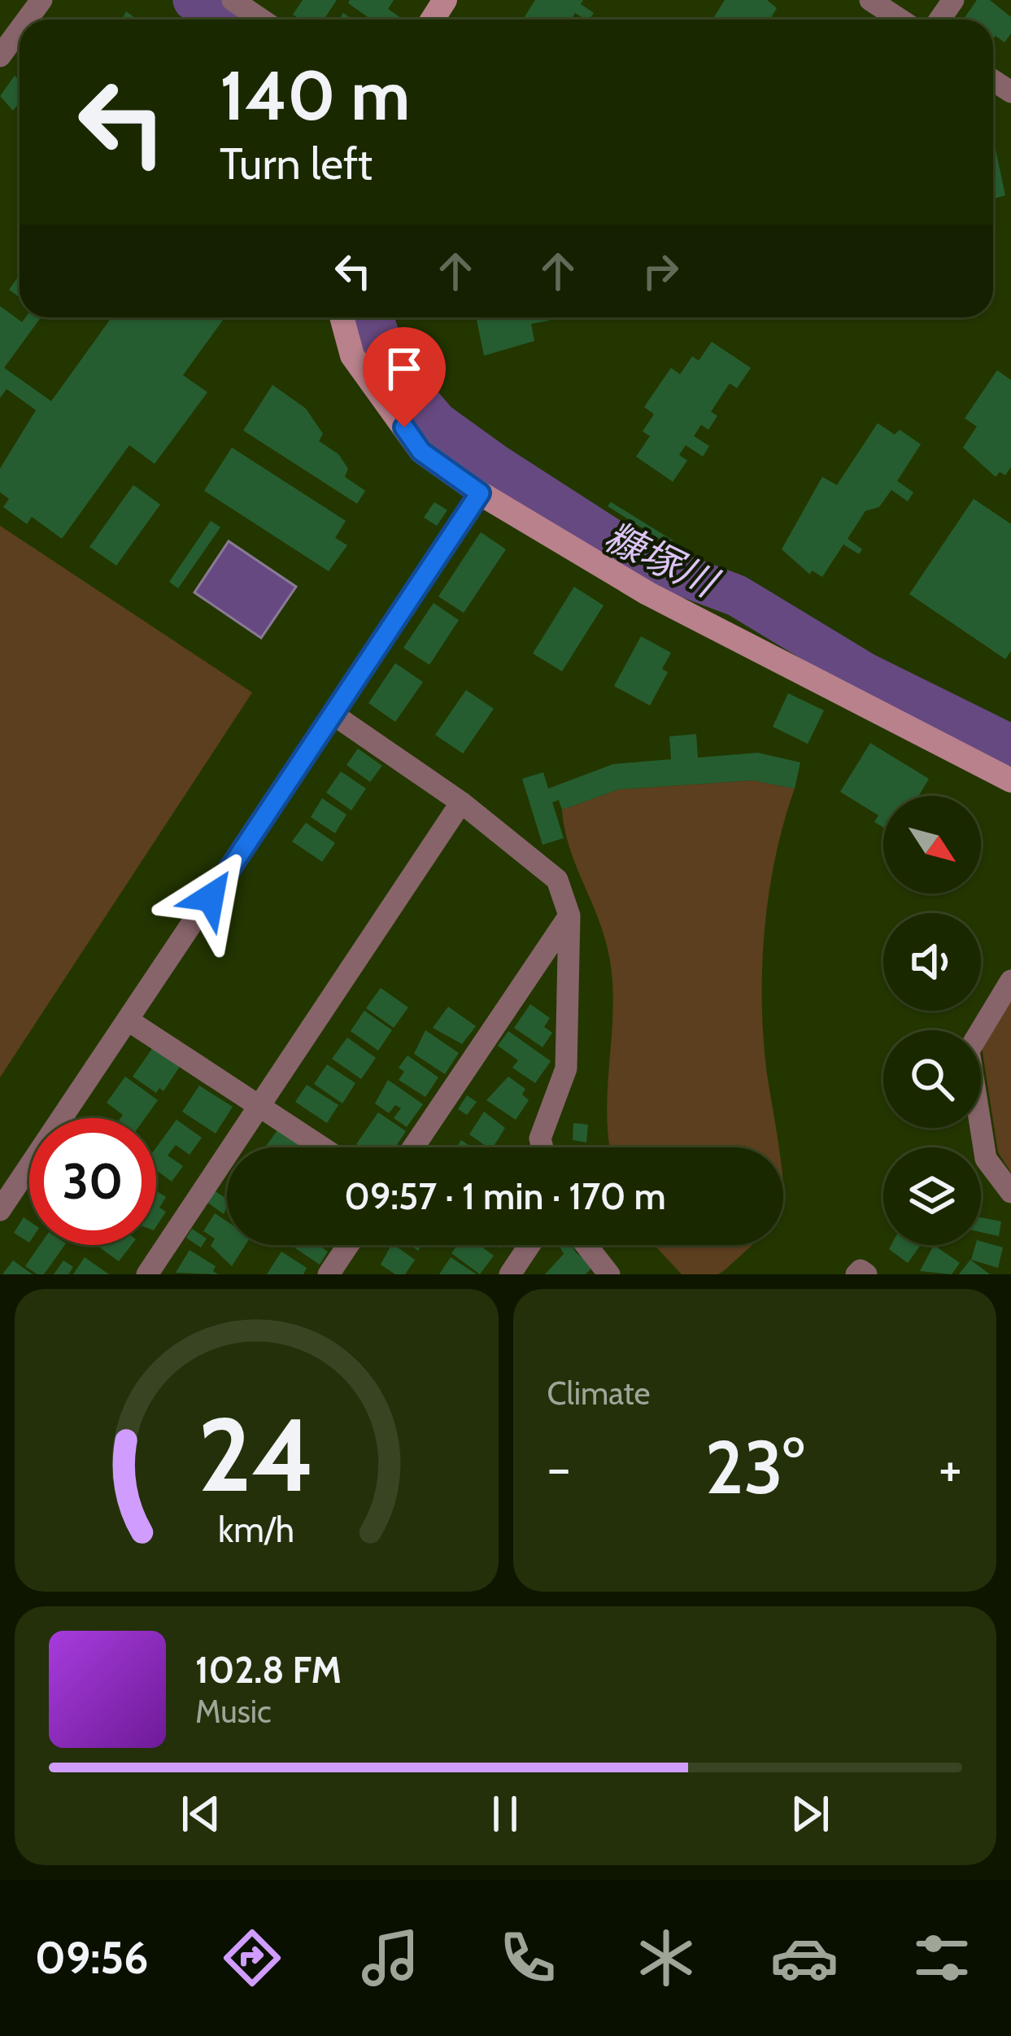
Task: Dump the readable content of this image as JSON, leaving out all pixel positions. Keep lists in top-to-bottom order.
{
  "water": ["糠塚川"],
  "north": "bottom right",
  "page": {
    "turn": ["140 m", "Turn left"],
    "limit": "30",
    "trip": "09:57 · 1 min · 170 m",
    "tile": "Climate",
    "heat": ["−", "23°", "+"],
    "song": ["102.8 FM", "Music"],
    "tabs": "09:56",
    "gauge": ["24", "km/h"]
  }
}
